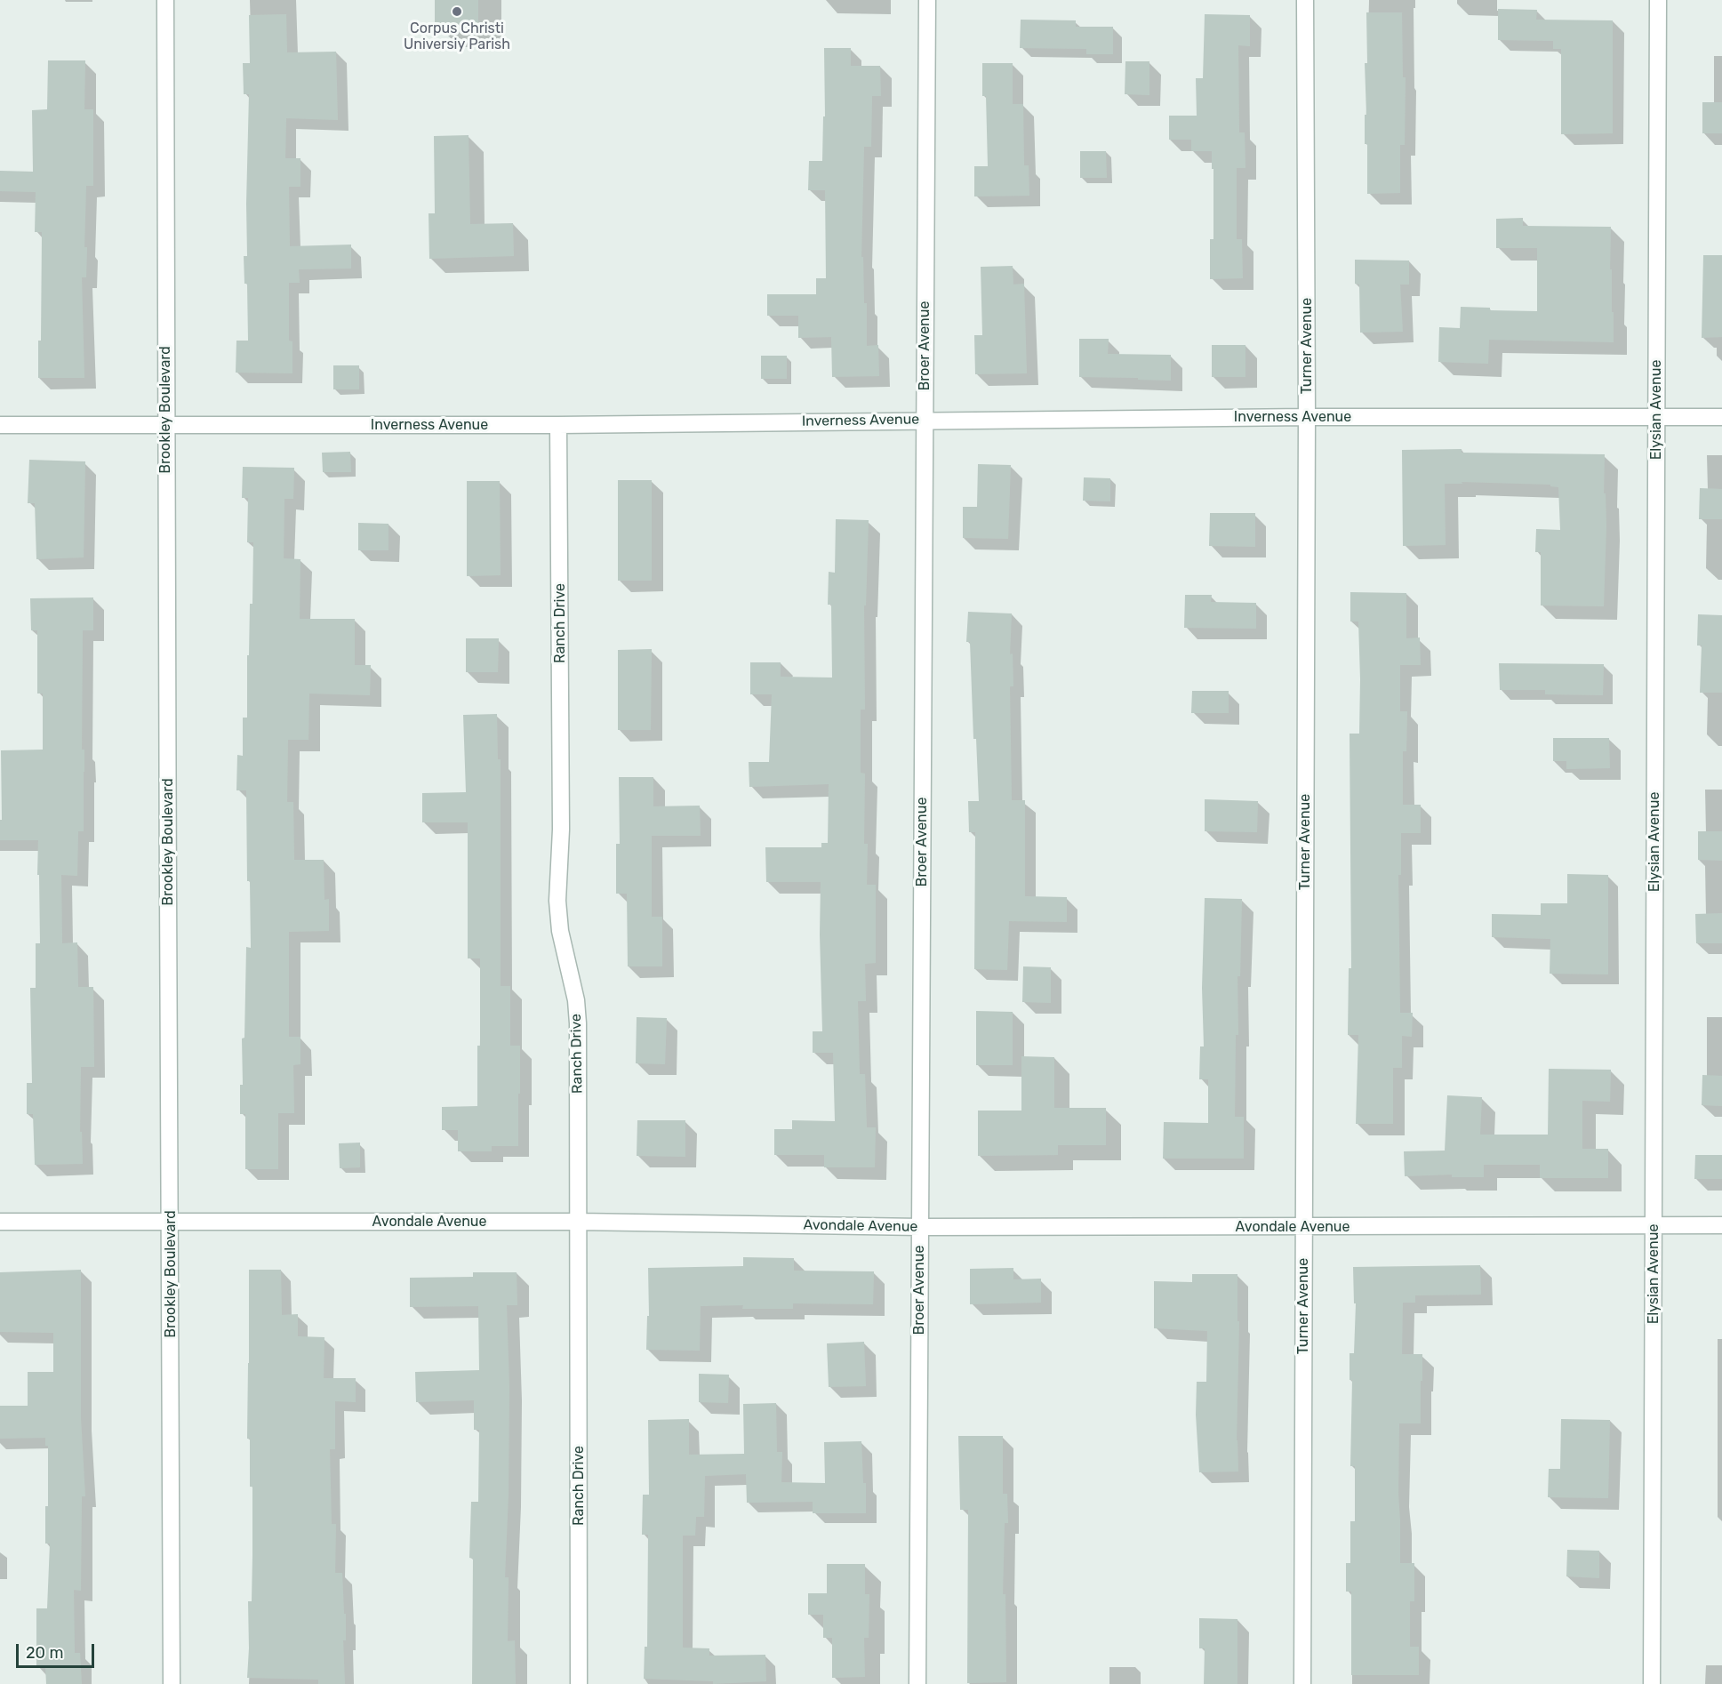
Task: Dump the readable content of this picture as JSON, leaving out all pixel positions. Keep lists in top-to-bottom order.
{
  "streets": {
    "street": [
      "Broer Avenue",
      "Turner Avenue",
      "Brookley Boulevard",
      "Elysian Avenue",
      "Inverness Avenue",
      "Ranch Drive",
      "Avondale Avenue"
    ]
  },
  "crossings": [
    ["Broer Avenue", "Inverness Avenue"],
    ["Broer Avenue", "Avondale Avenue"],
    ["Turner Avenue", "Inverness Avenue"],
    ["Turner Avenue", "Avondale Avenue"],
    ["Brookley Boulevard", "Inverness Avenue"],
    ["Brookley Boulevard", "Avondale Avenue"],
    ["Elysian Avenue", "Inverness Avenue"],
    ["Elysian Avenue", "Avondale Avenue"],
    ["Inverness Avenue", "Ranch Drive"],
    ["Ranch Drive", "Avondale Avenue"]
  ],
  "places": ["Corpus Christi Universiy Parish"],
  "scale_bar": "20 m"
}
